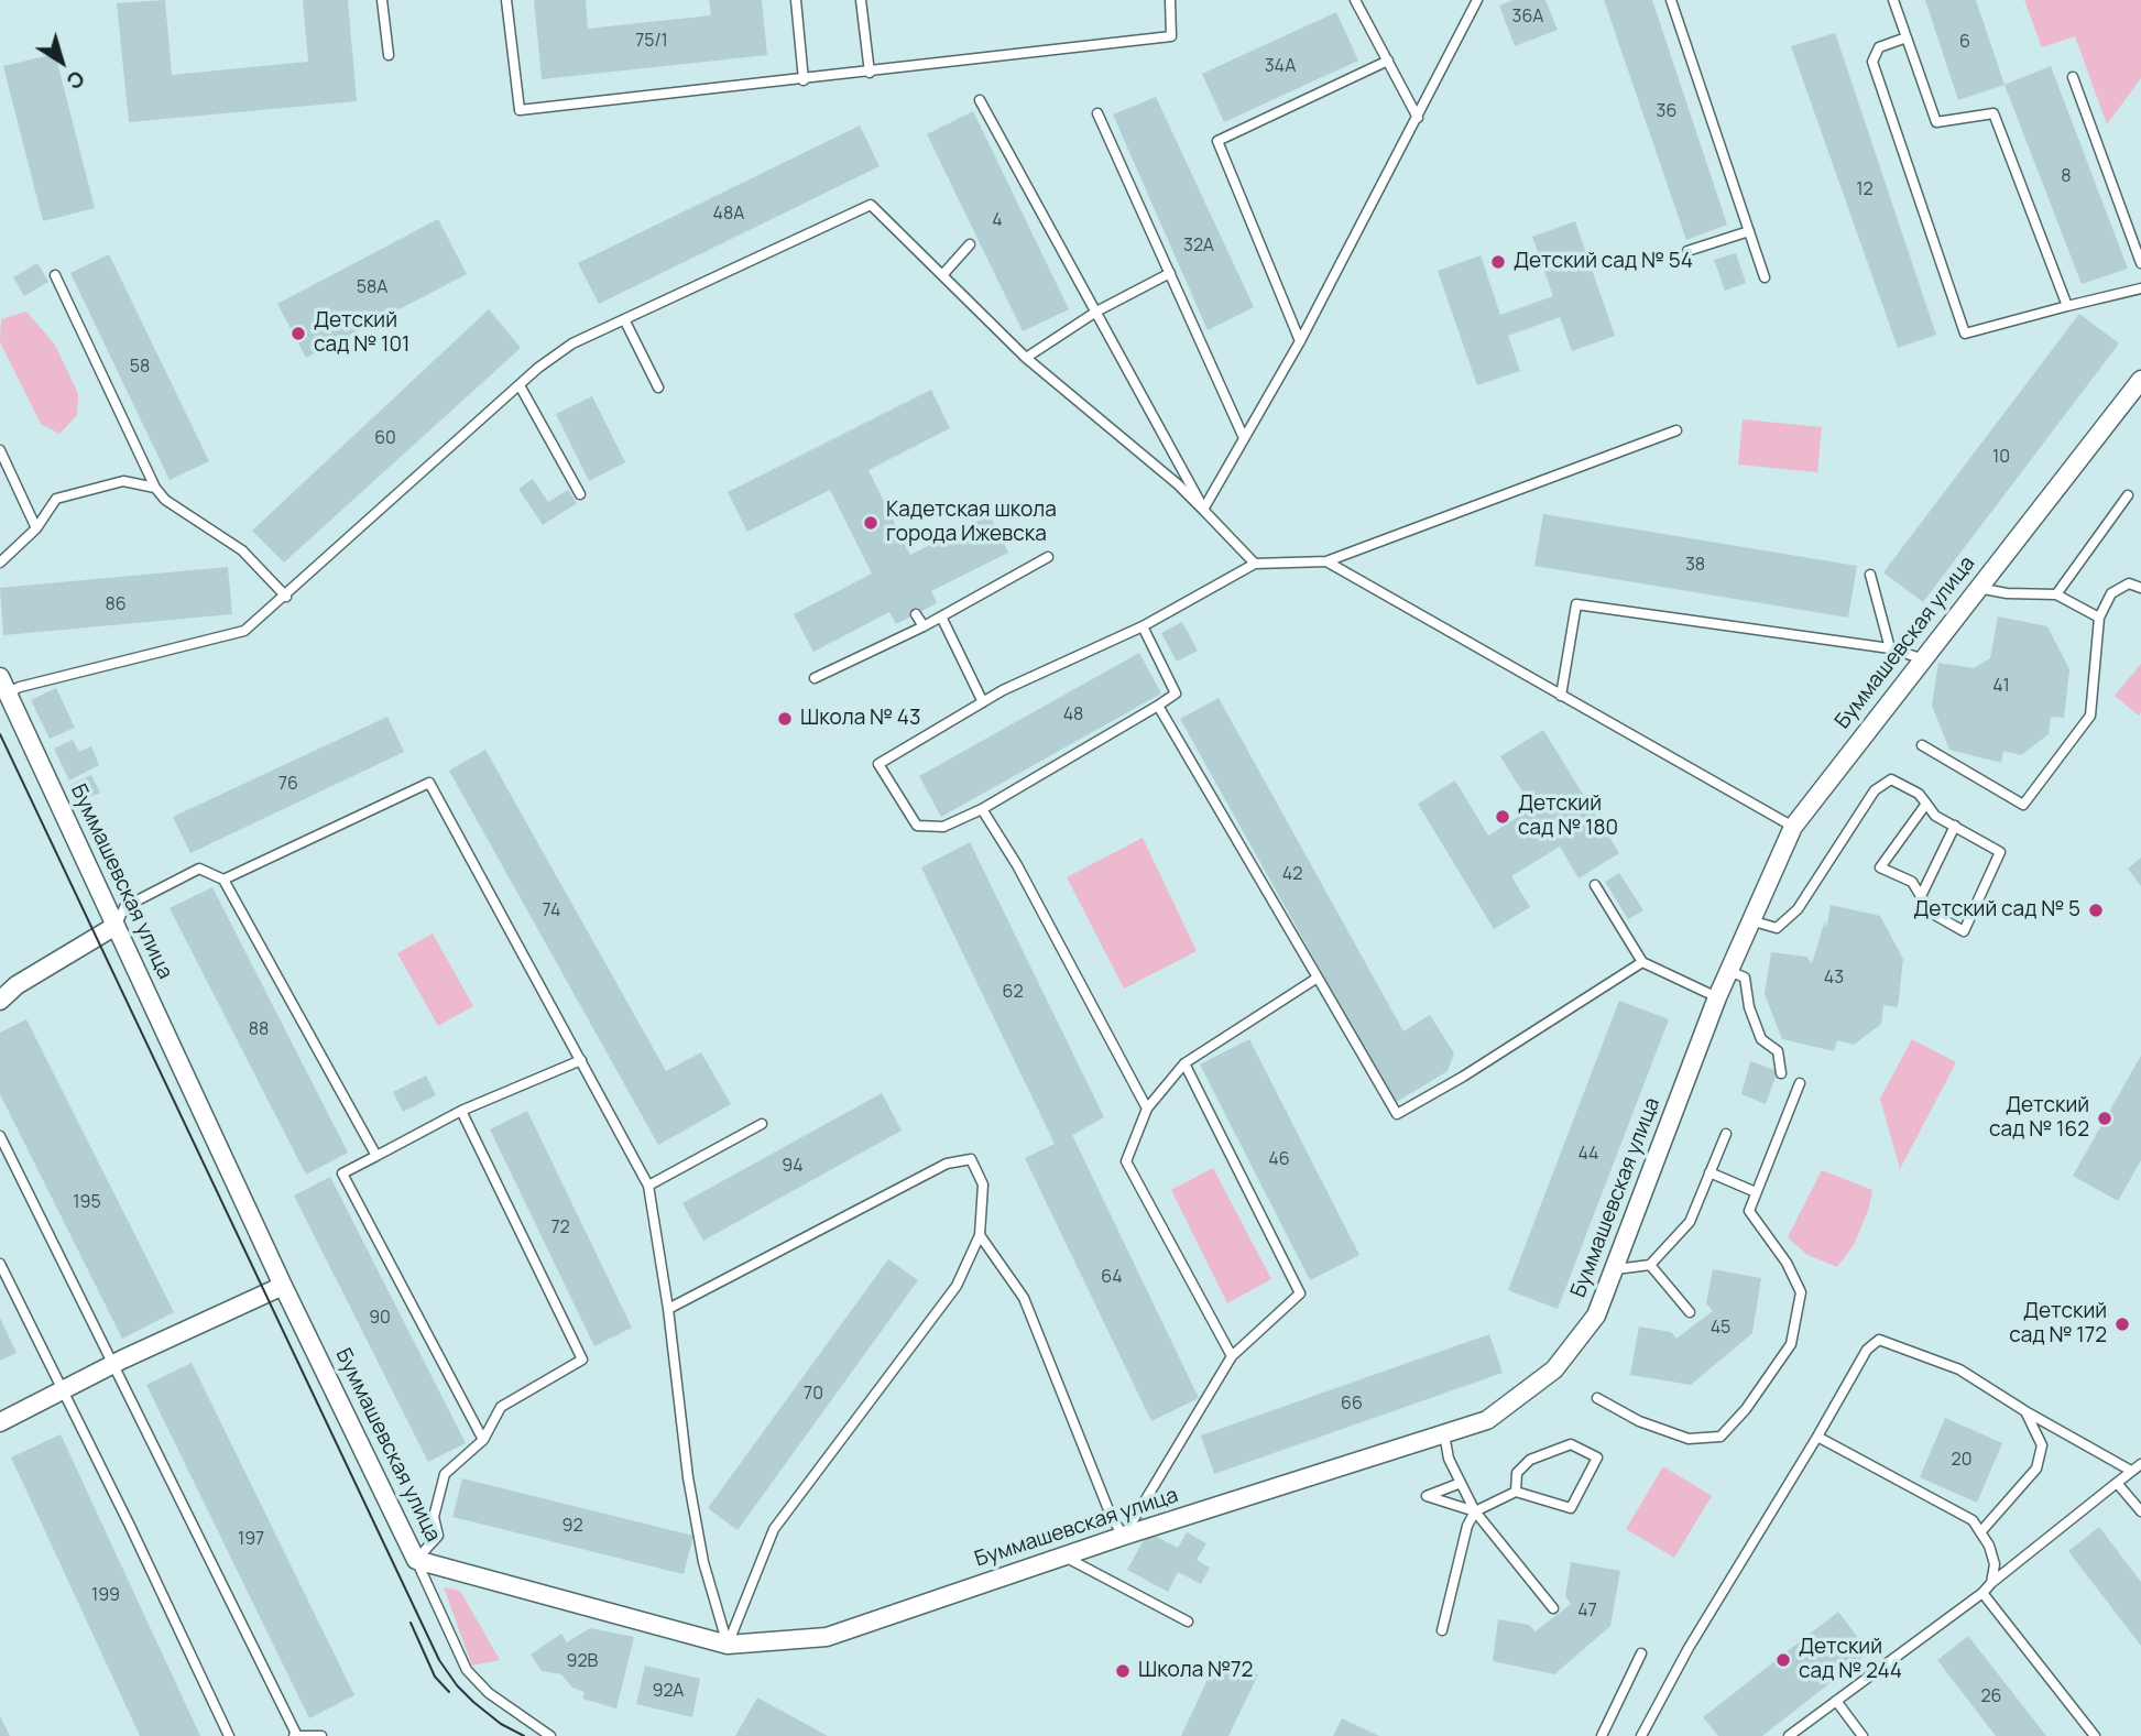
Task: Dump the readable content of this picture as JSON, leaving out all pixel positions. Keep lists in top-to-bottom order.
{
  "streets": {
    "street": ["Буммашевская улица"]
  },
  "places": [
    "Детский сад № 54",
    "Детский сад № 101",
    "Кадетская школа города Ижевска",
    "Школа № 43",
    "Детский сад № 180",
    "Детский сад № 5",
    "Детский сад № 162",
    "Детский сад № 172",
    "Детский сад № 244",
    "Школа №72"
  ],
  "house_numbers": [
    "36А",
    "75/1",
    "6",
    "34А",
    "36",
    "8",
    "12",
    "48А",
    "4",
    "32А",
    "58А",
    "58",
    "60",
    "10",
    "38",
    "86",
    "41",
    "48",
    "76",
    "42",
    "74",
    "43",
    "62",
    "88",
    "44",
    "46",
    "94",
    "195",
    "72",
    "64",
    "90",
    "45",
    "70",
    "66",
    "20",
    "92",
    "197",
    "199",
    "47",
    "92В",
    "92А",
    "26"
  ],
  "north": "bottom right"
}
